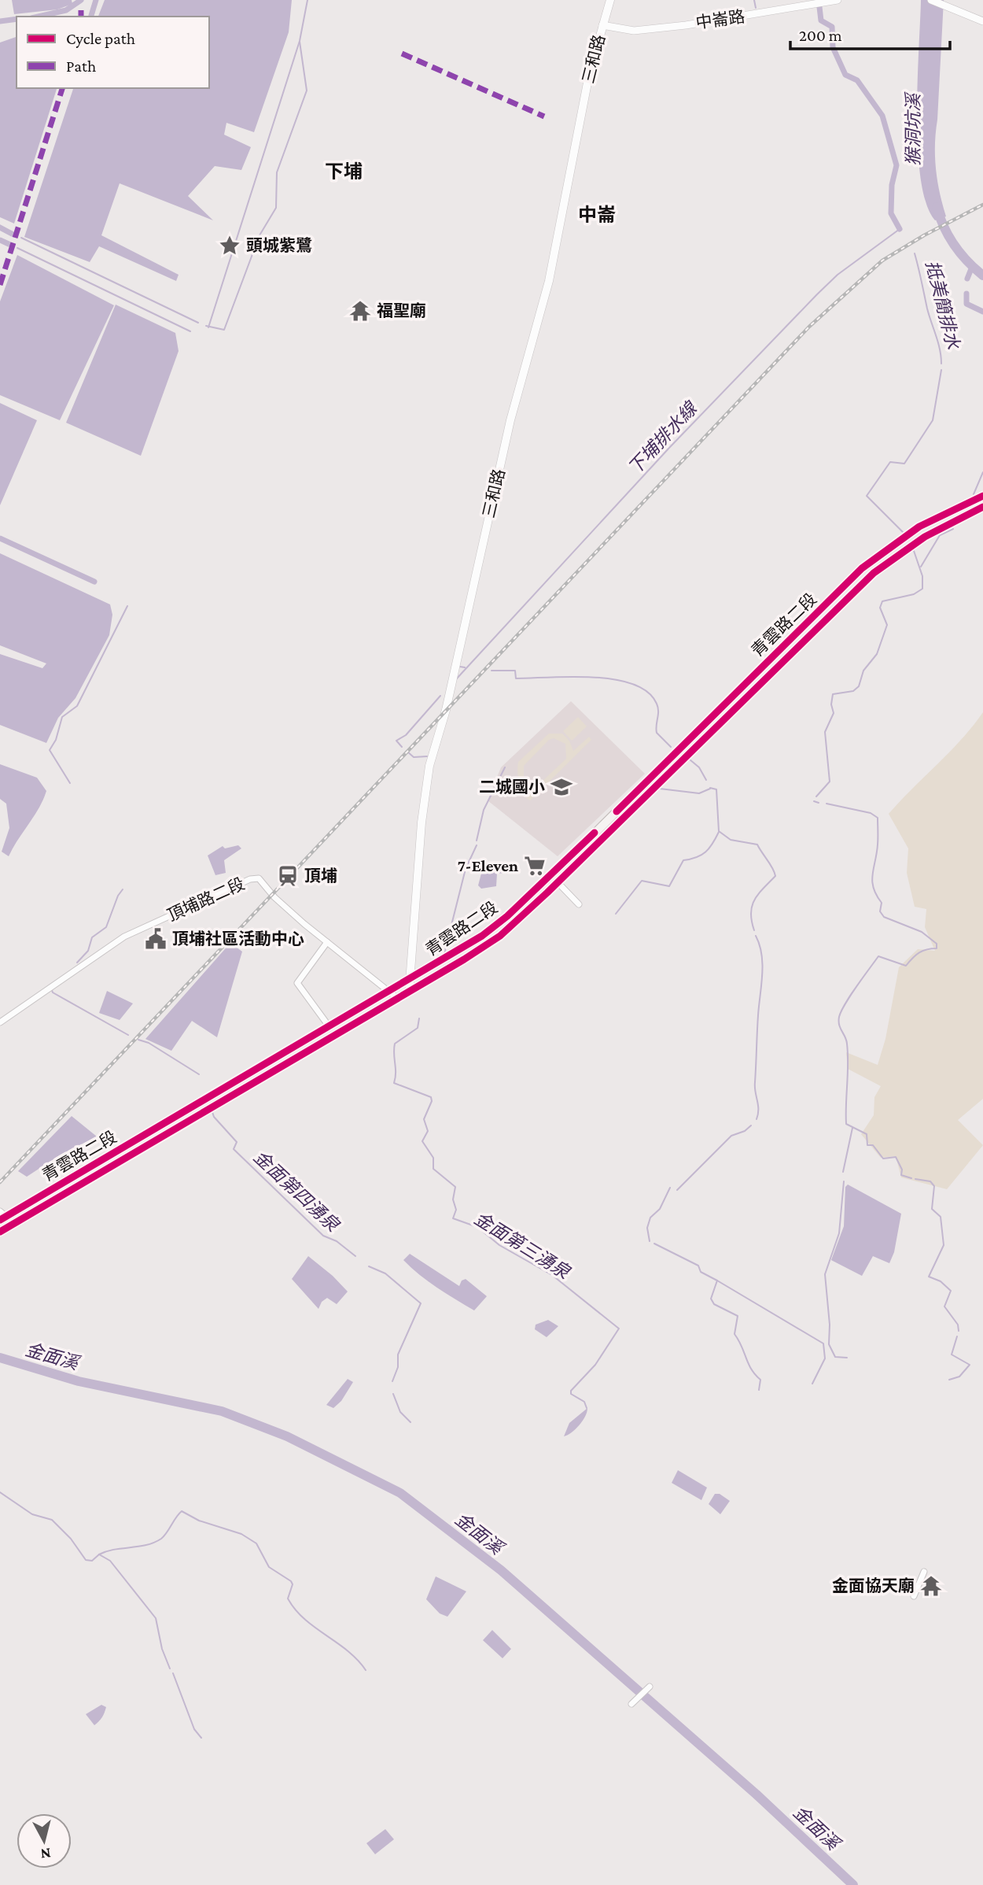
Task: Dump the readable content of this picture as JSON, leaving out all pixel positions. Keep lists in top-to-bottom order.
{
  "streets": {
    "main road": ["三和路", "青雲路二段"],
    "street": ["中崙路", "頂埔路二段"]
  },
  "crossings": [
    ["中崙路", "三和路"],
    ["三和路", "青雲路二段"],
    ["青雲路二段", "頂埔路二段"]
  ],
  "districts": ["下埔", "中崙"],
  "water": [
    "猴洞坑溪",
    "抵美簡排水",
    "下埔排水線",
    "金面第四湧泉",
    "金面第三湧泉",
    "金面溪"
  ],
  "places": {
    "place": ["頭城紫鷺"],
    "temple": ["福聖廟", "金面協天廟"],
    "school or university": ["二城國小"],
    "supermarket": ["7-Eleven"],
    "station": ["頂埔"],
    "public building": ["頂埔社區活動中心"]
  },
  "legend": ["Cycle path", "Path"],
  "scale_bar": "200 m",
  "north": "bottom"
}
